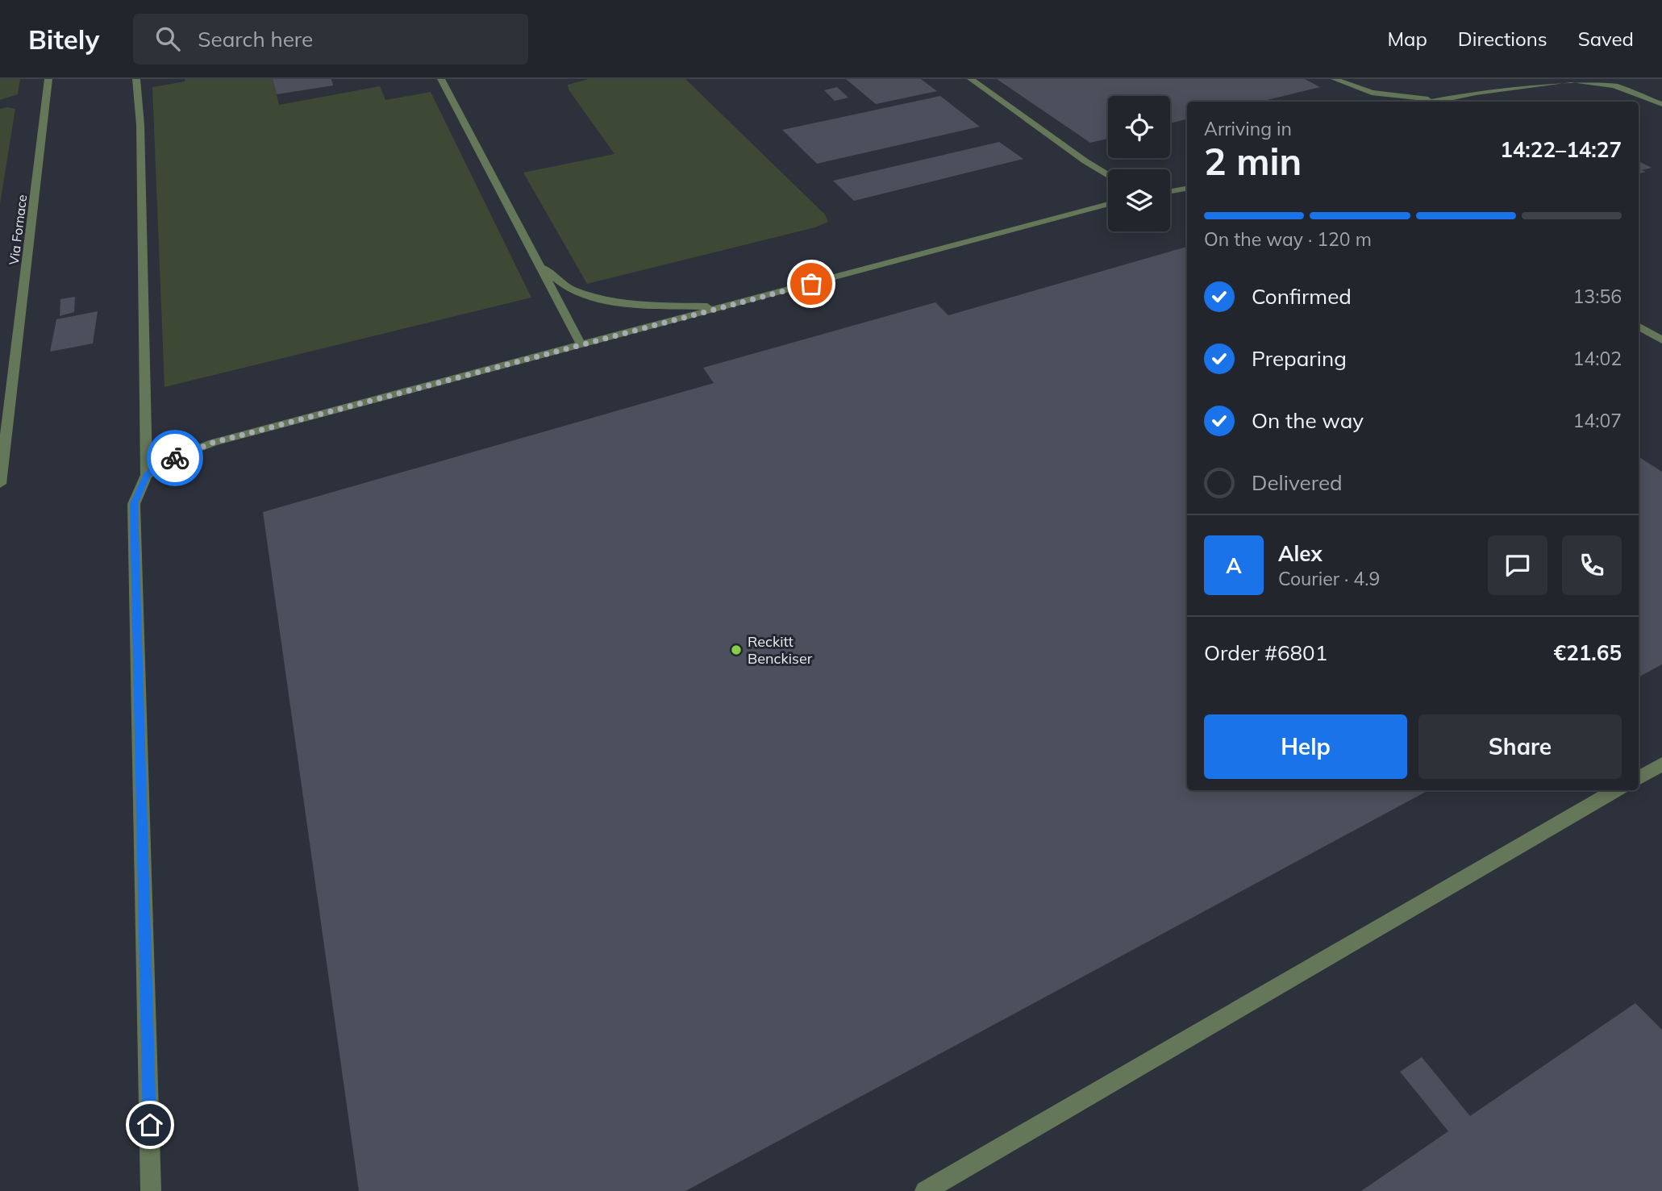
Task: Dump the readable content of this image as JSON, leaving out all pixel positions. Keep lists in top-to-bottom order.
{
  "streets": {
    "street": ["Via Fornace"]
  },
  "places": ["Reckitt Benckiser"],
  "page": {
    "header": "Bitely",
    "search": "Search here",
    "nav": ["Map", "Directions", "Saved"],
    "heading": ["2 min", "Arriving in", "14:22–14:27"],
    "panel": [
      "Alex",
      "Courier · 4.9",
      "Order #6801",
      "€21.65"
    ],
    "bar": "On the way · 120 m",
    "list": [
      ["Confirmed", "13:56"],
      ["Preparing", "14:02"],
      ["On the way", "14:07"],
      "Delivered"
    ],
    "round": "A",
    "buttons": ["Help", "Share"]
  }
}
